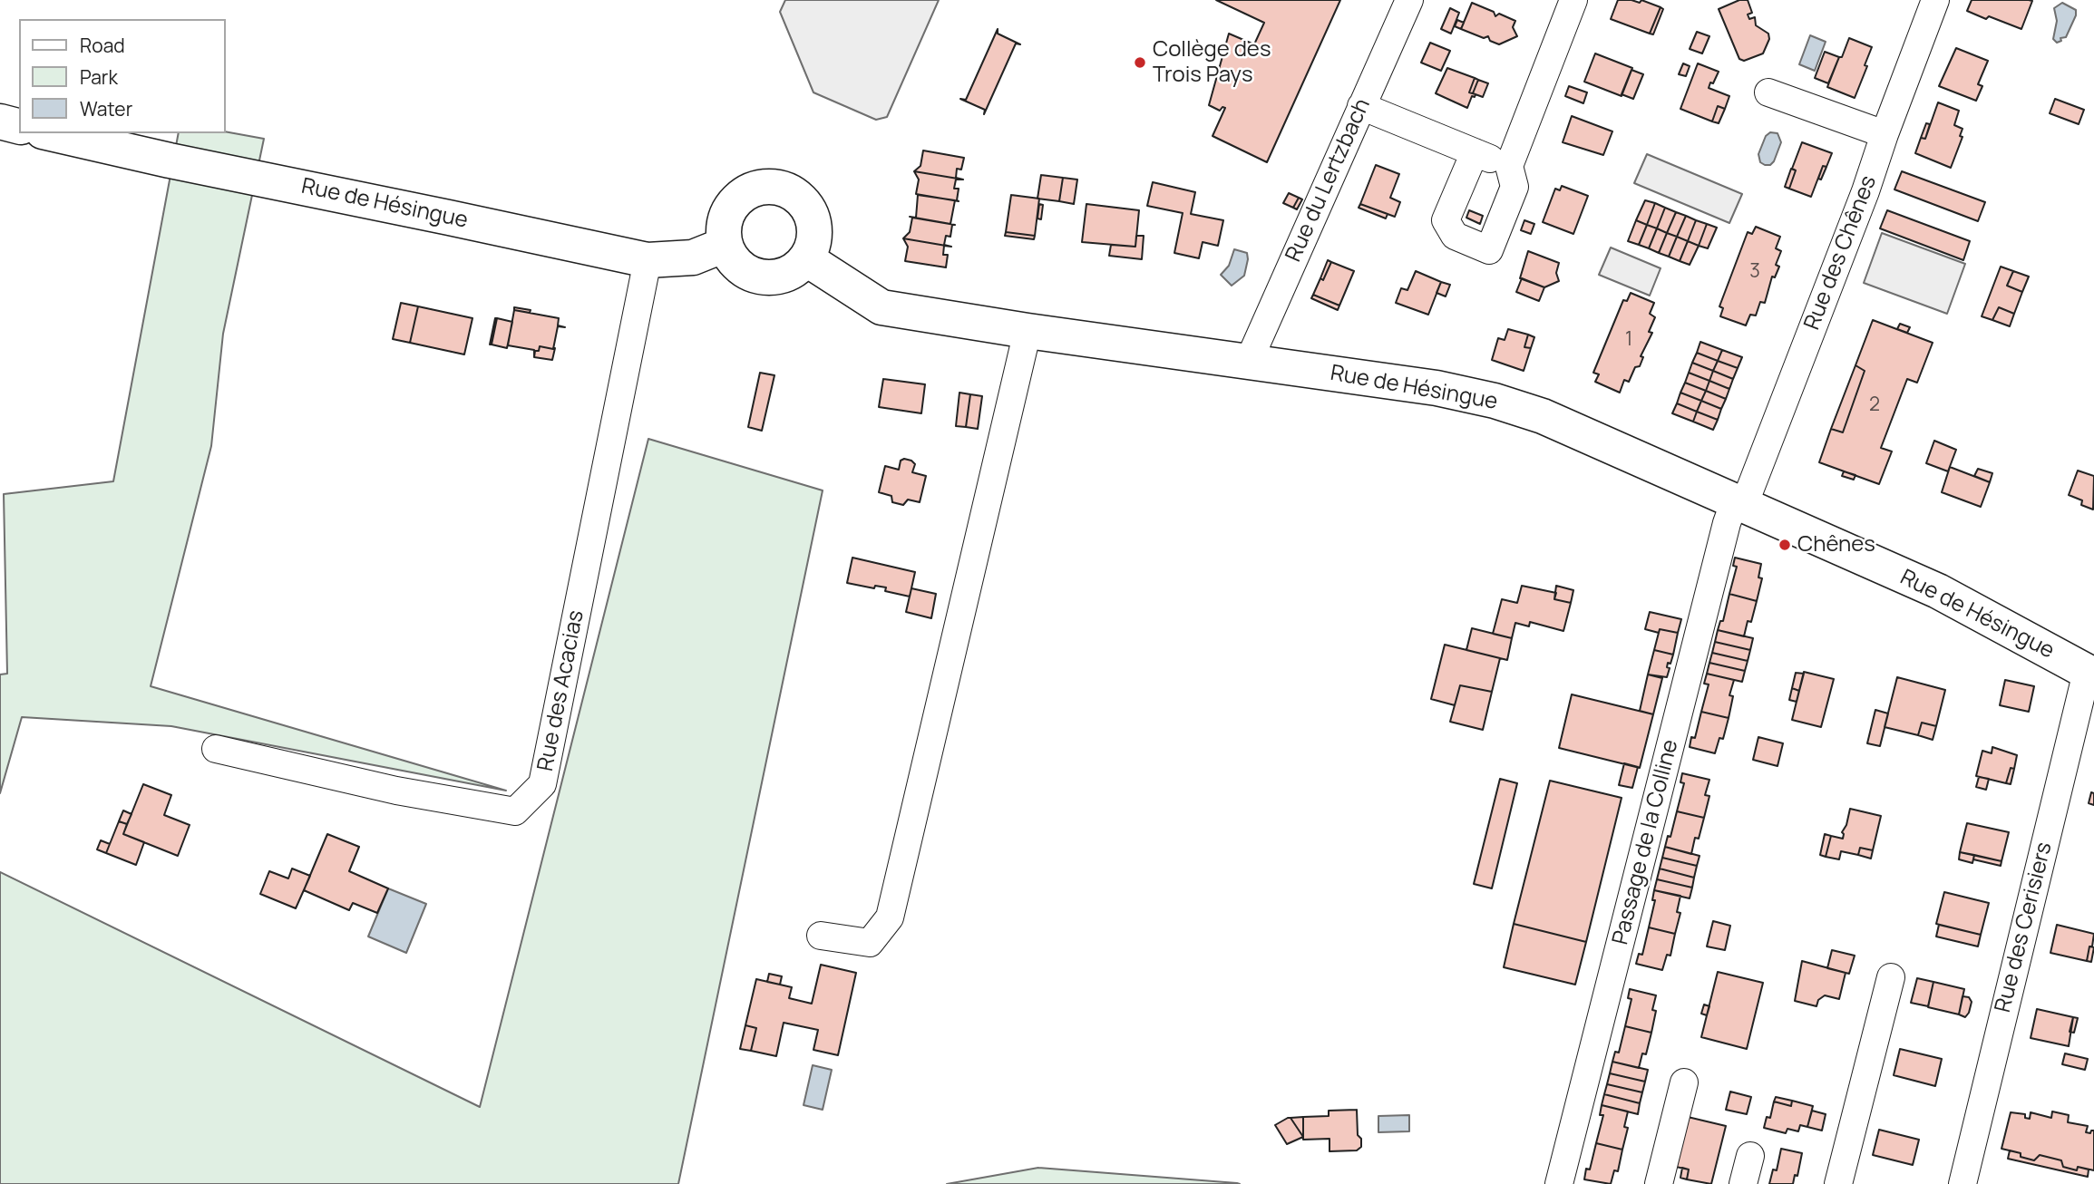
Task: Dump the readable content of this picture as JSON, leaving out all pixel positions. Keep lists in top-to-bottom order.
{
  "streets": {
    "main road": ["Rue de Hésingue"],
    "street": [
      "Rue du Lertzbach",
      "Rue des Chênes",
      "Rue des Acacias",
      "Passage de la Colline",
      "Rue des Cerisiers"
    ]
  },
  "crossings": [
    ["Rue du Lertzbach", "Rue de Hésingue"],
    ["Rue de Hésingue", "Rue des Chênes"],
    ["Rue de Hésingue", "Rue des Acacias"],
    ["Rue de Hésingue", "Passage de la Colline"],
    ["Rue de Hésingue", "Rue des Cerisiers"],
    ["Rue des Chênes", "Passage de la Colline"]
  ],
  "places": ["Collège des Trois Pays", "Chênes"],
  "house_numbers": ["3", "1", "2"],
  "legend": ["Road", "Park", "Water"]
}
